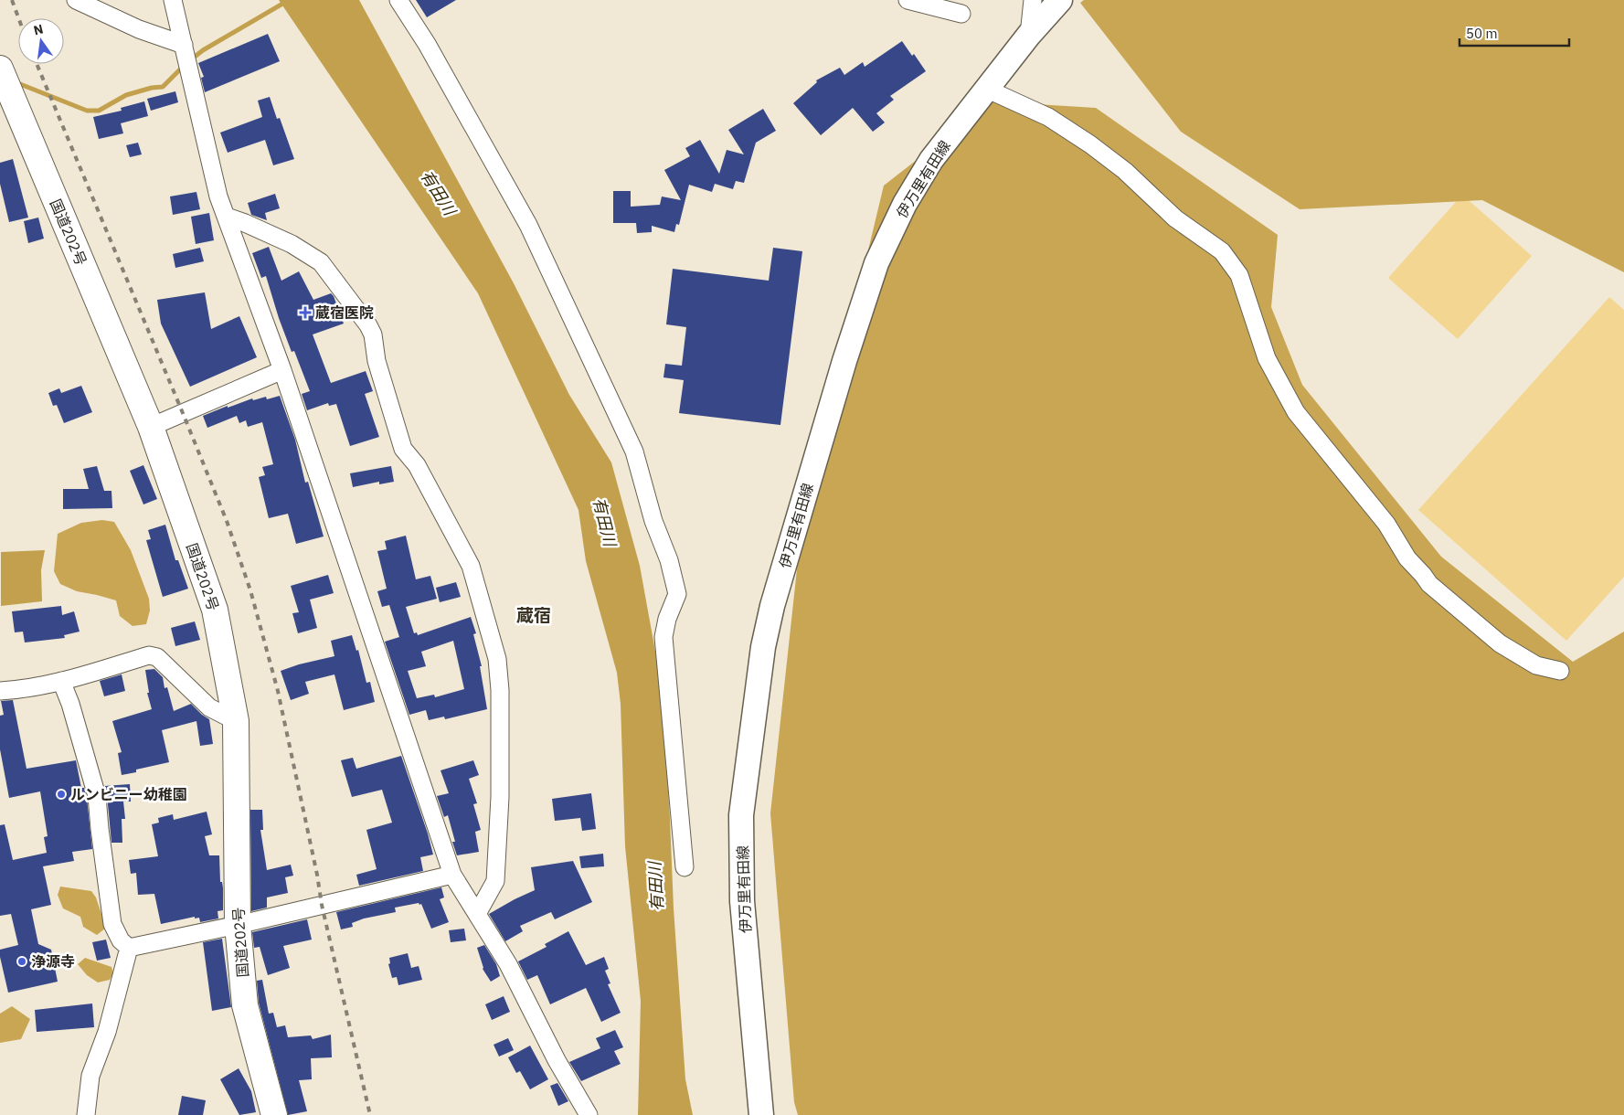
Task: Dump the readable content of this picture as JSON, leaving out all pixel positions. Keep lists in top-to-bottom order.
{
  "streets": {
    "highway": ["国道202号"],
    "main road": ["伊万里有田線"]
  },
  "districts": ["蔵宿"],
  "water": ["有田川"],
  "places": {
    "health": ["蔵宿医院"],
    "other": ["ルンビニー幼稚園", "浄源寺"]
  },
  "scale_bar": "50 m",
  "north": "top"
}
